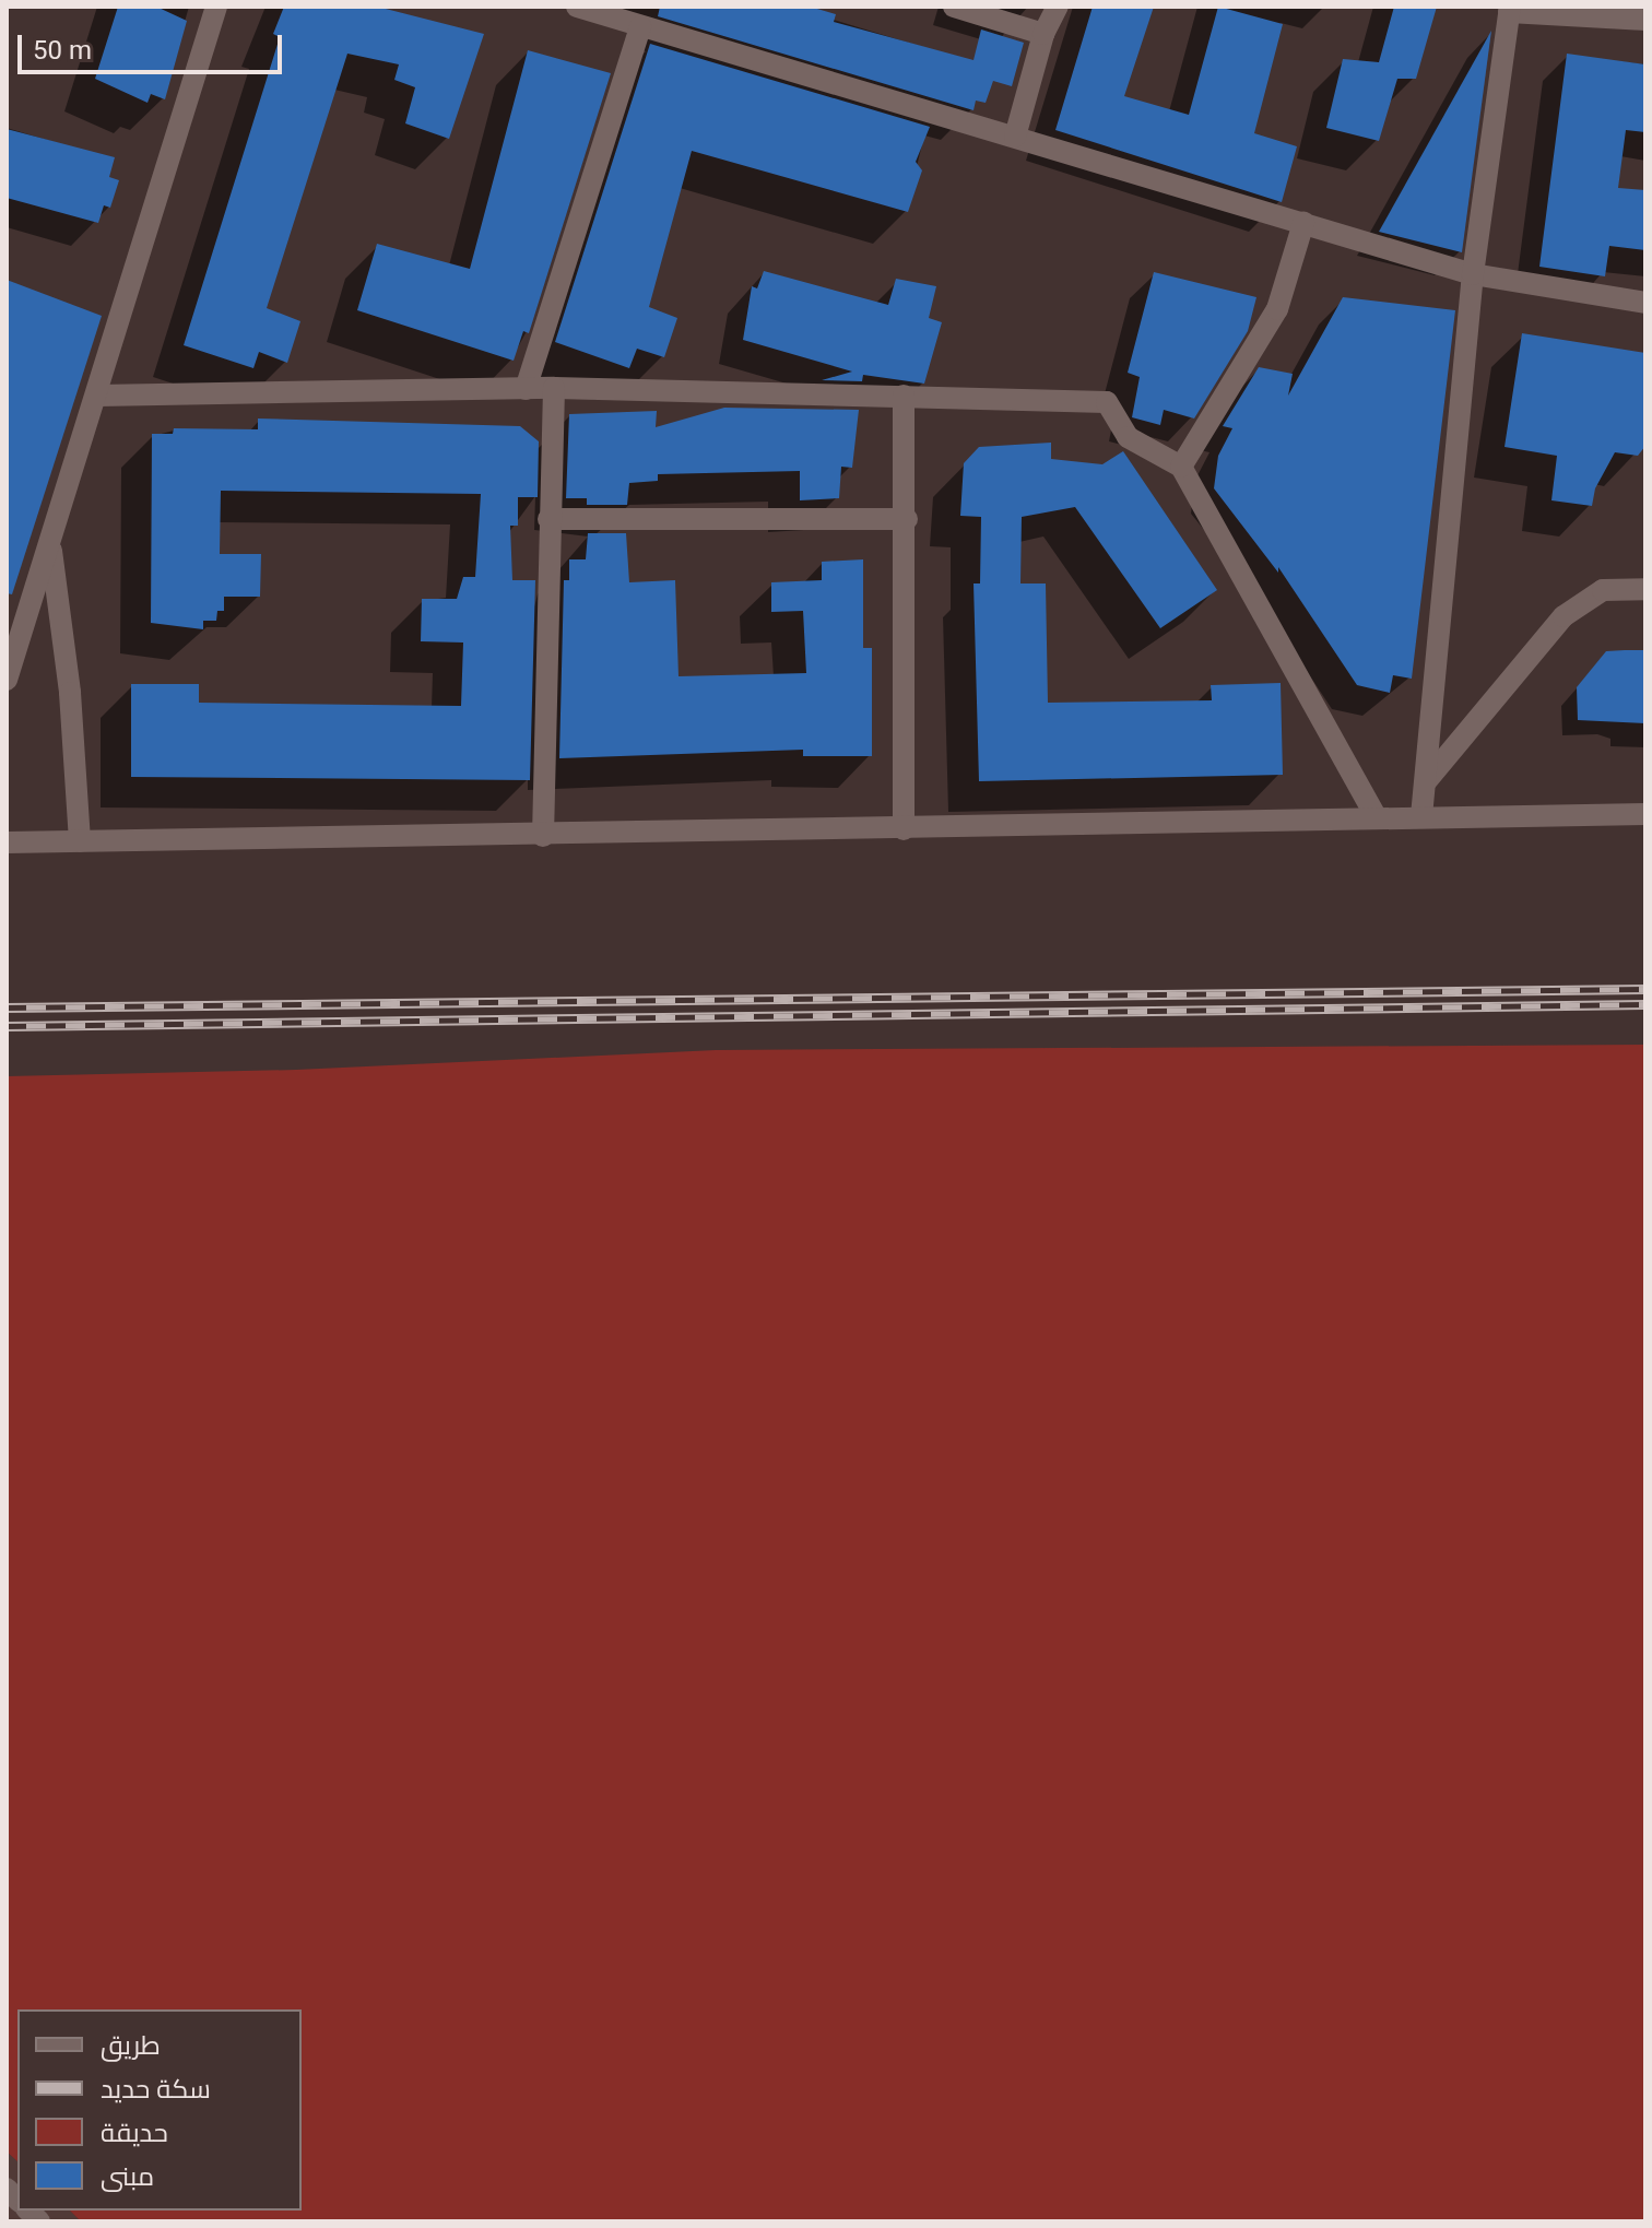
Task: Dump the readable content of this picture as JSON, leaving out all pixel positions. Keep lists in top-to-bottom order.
{
  "legend": [
    "طريق",
    "سكة حديد",
    "حديقة",
    "مبنى"
  ],
  "scale_bar": "50 m"
}
